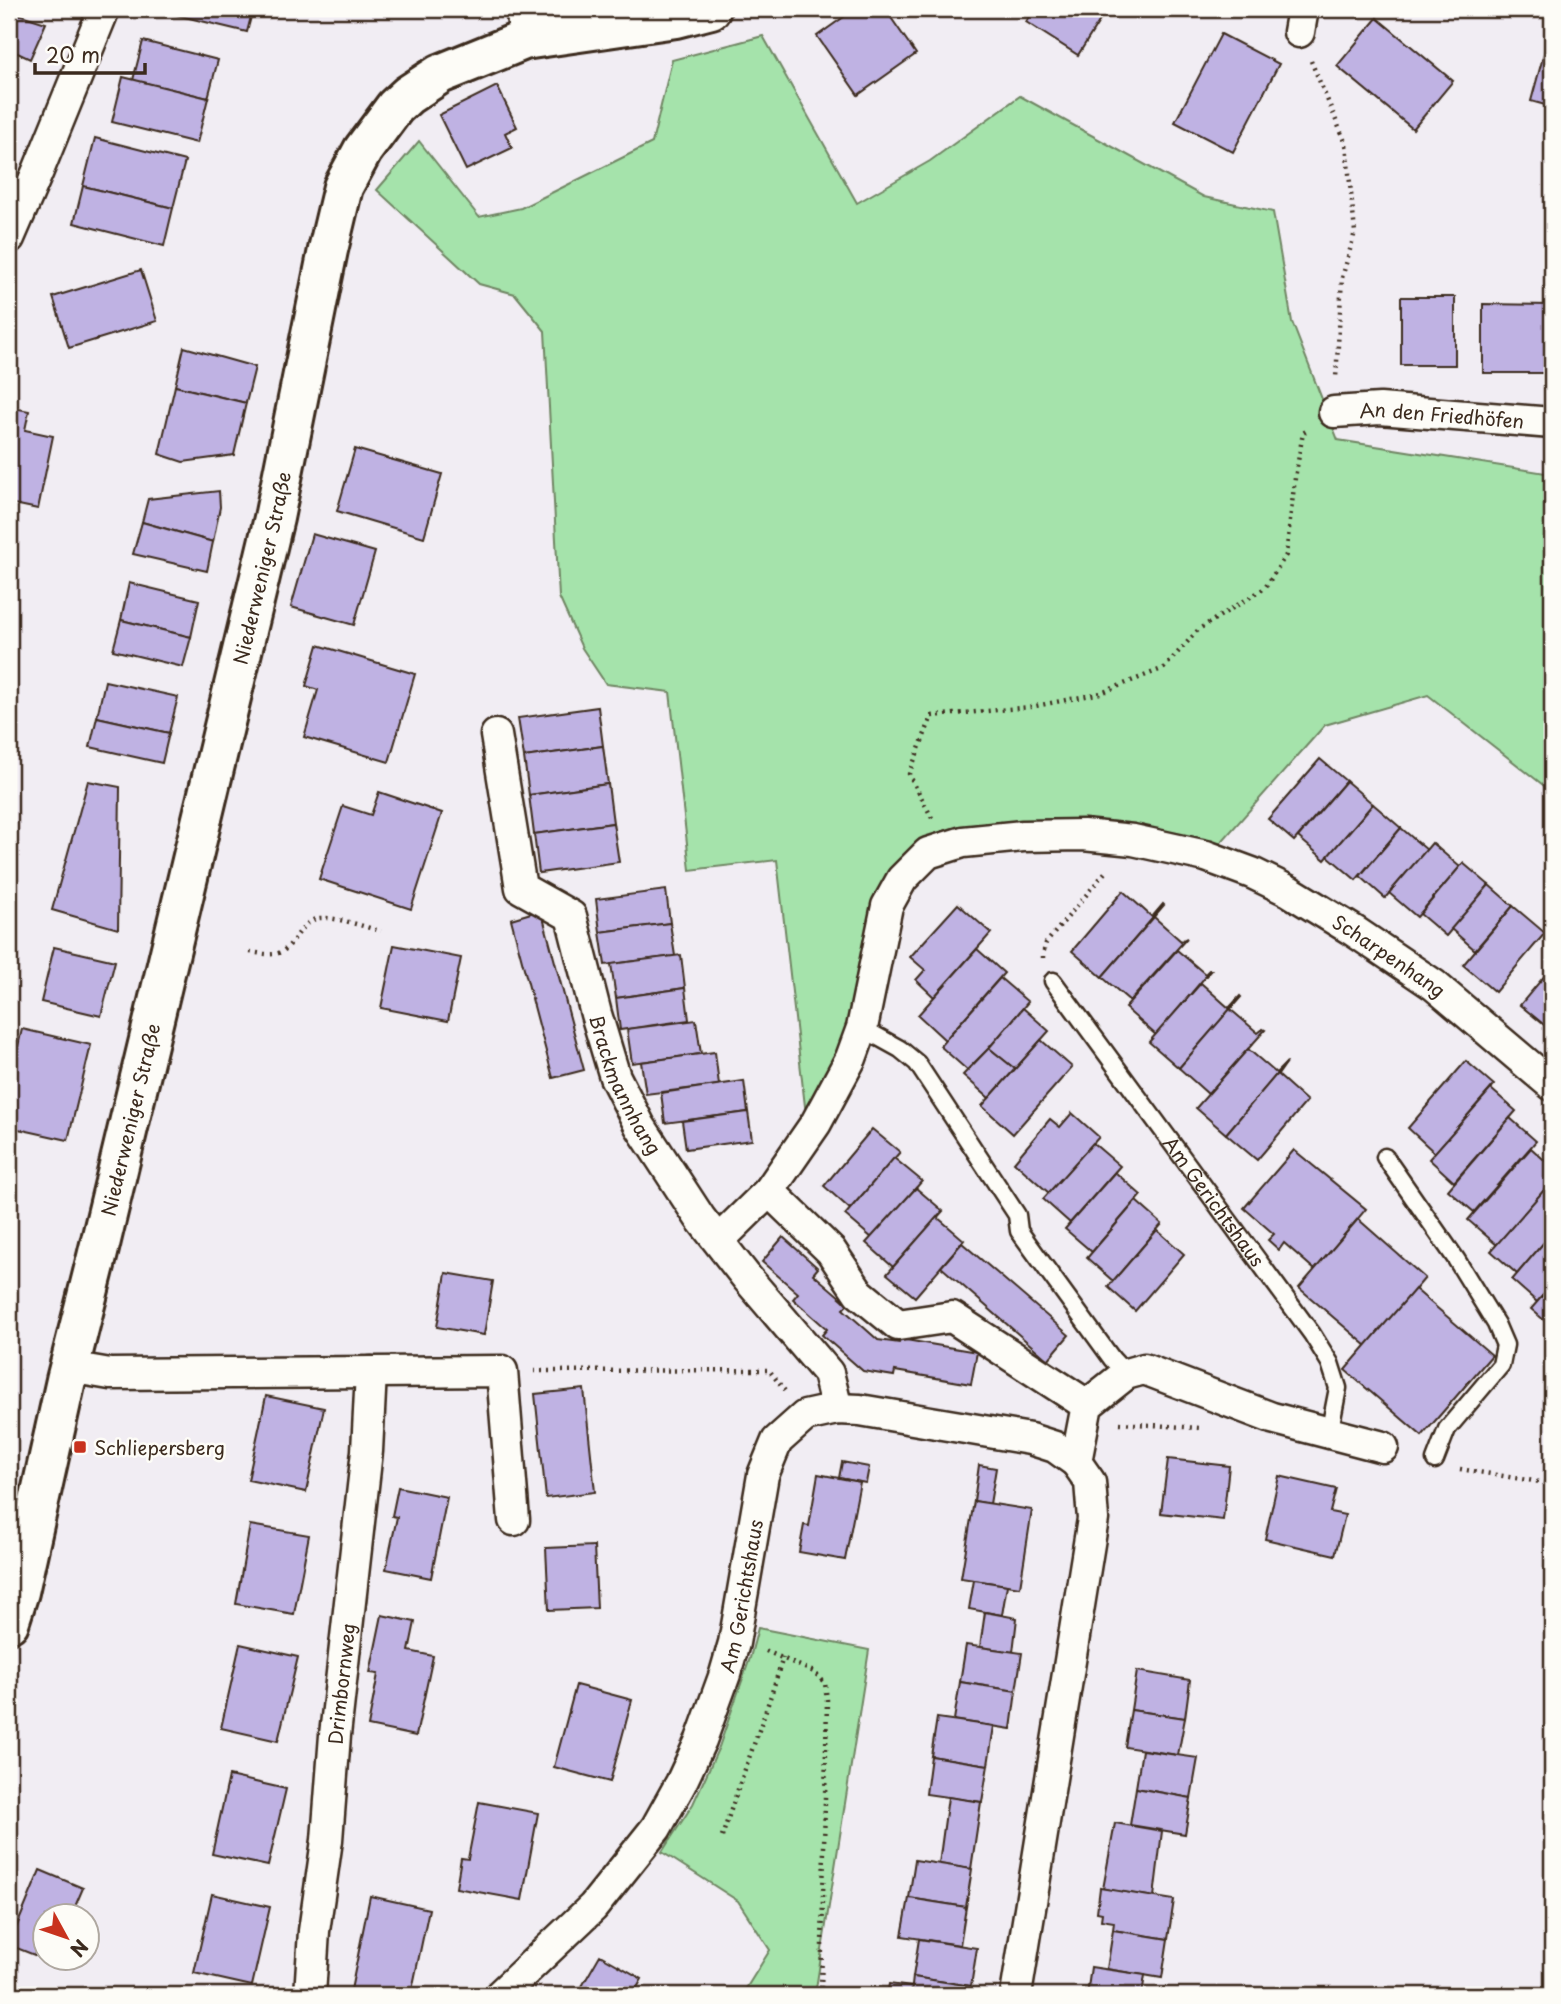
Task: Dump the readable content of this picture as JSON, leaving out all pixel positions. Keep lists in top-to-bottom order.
{
  "streets": {
    "street": [
      "An den Friedhöfen",
      "Niederweniger Straße",
      "Scharpenhang",
      "Brackmannhang",
      "Am Gerichtshaus",
      "Drimbornweg"
    ]
  },
  "crossings": [
    ["Brackmannhang", "Am Gerichtshaus"]
  ],
  "places": {
    "transit": ["Schliepersberg"]
  },
  "scale_bar": "20 m",
  "north": "bottom right"
}
